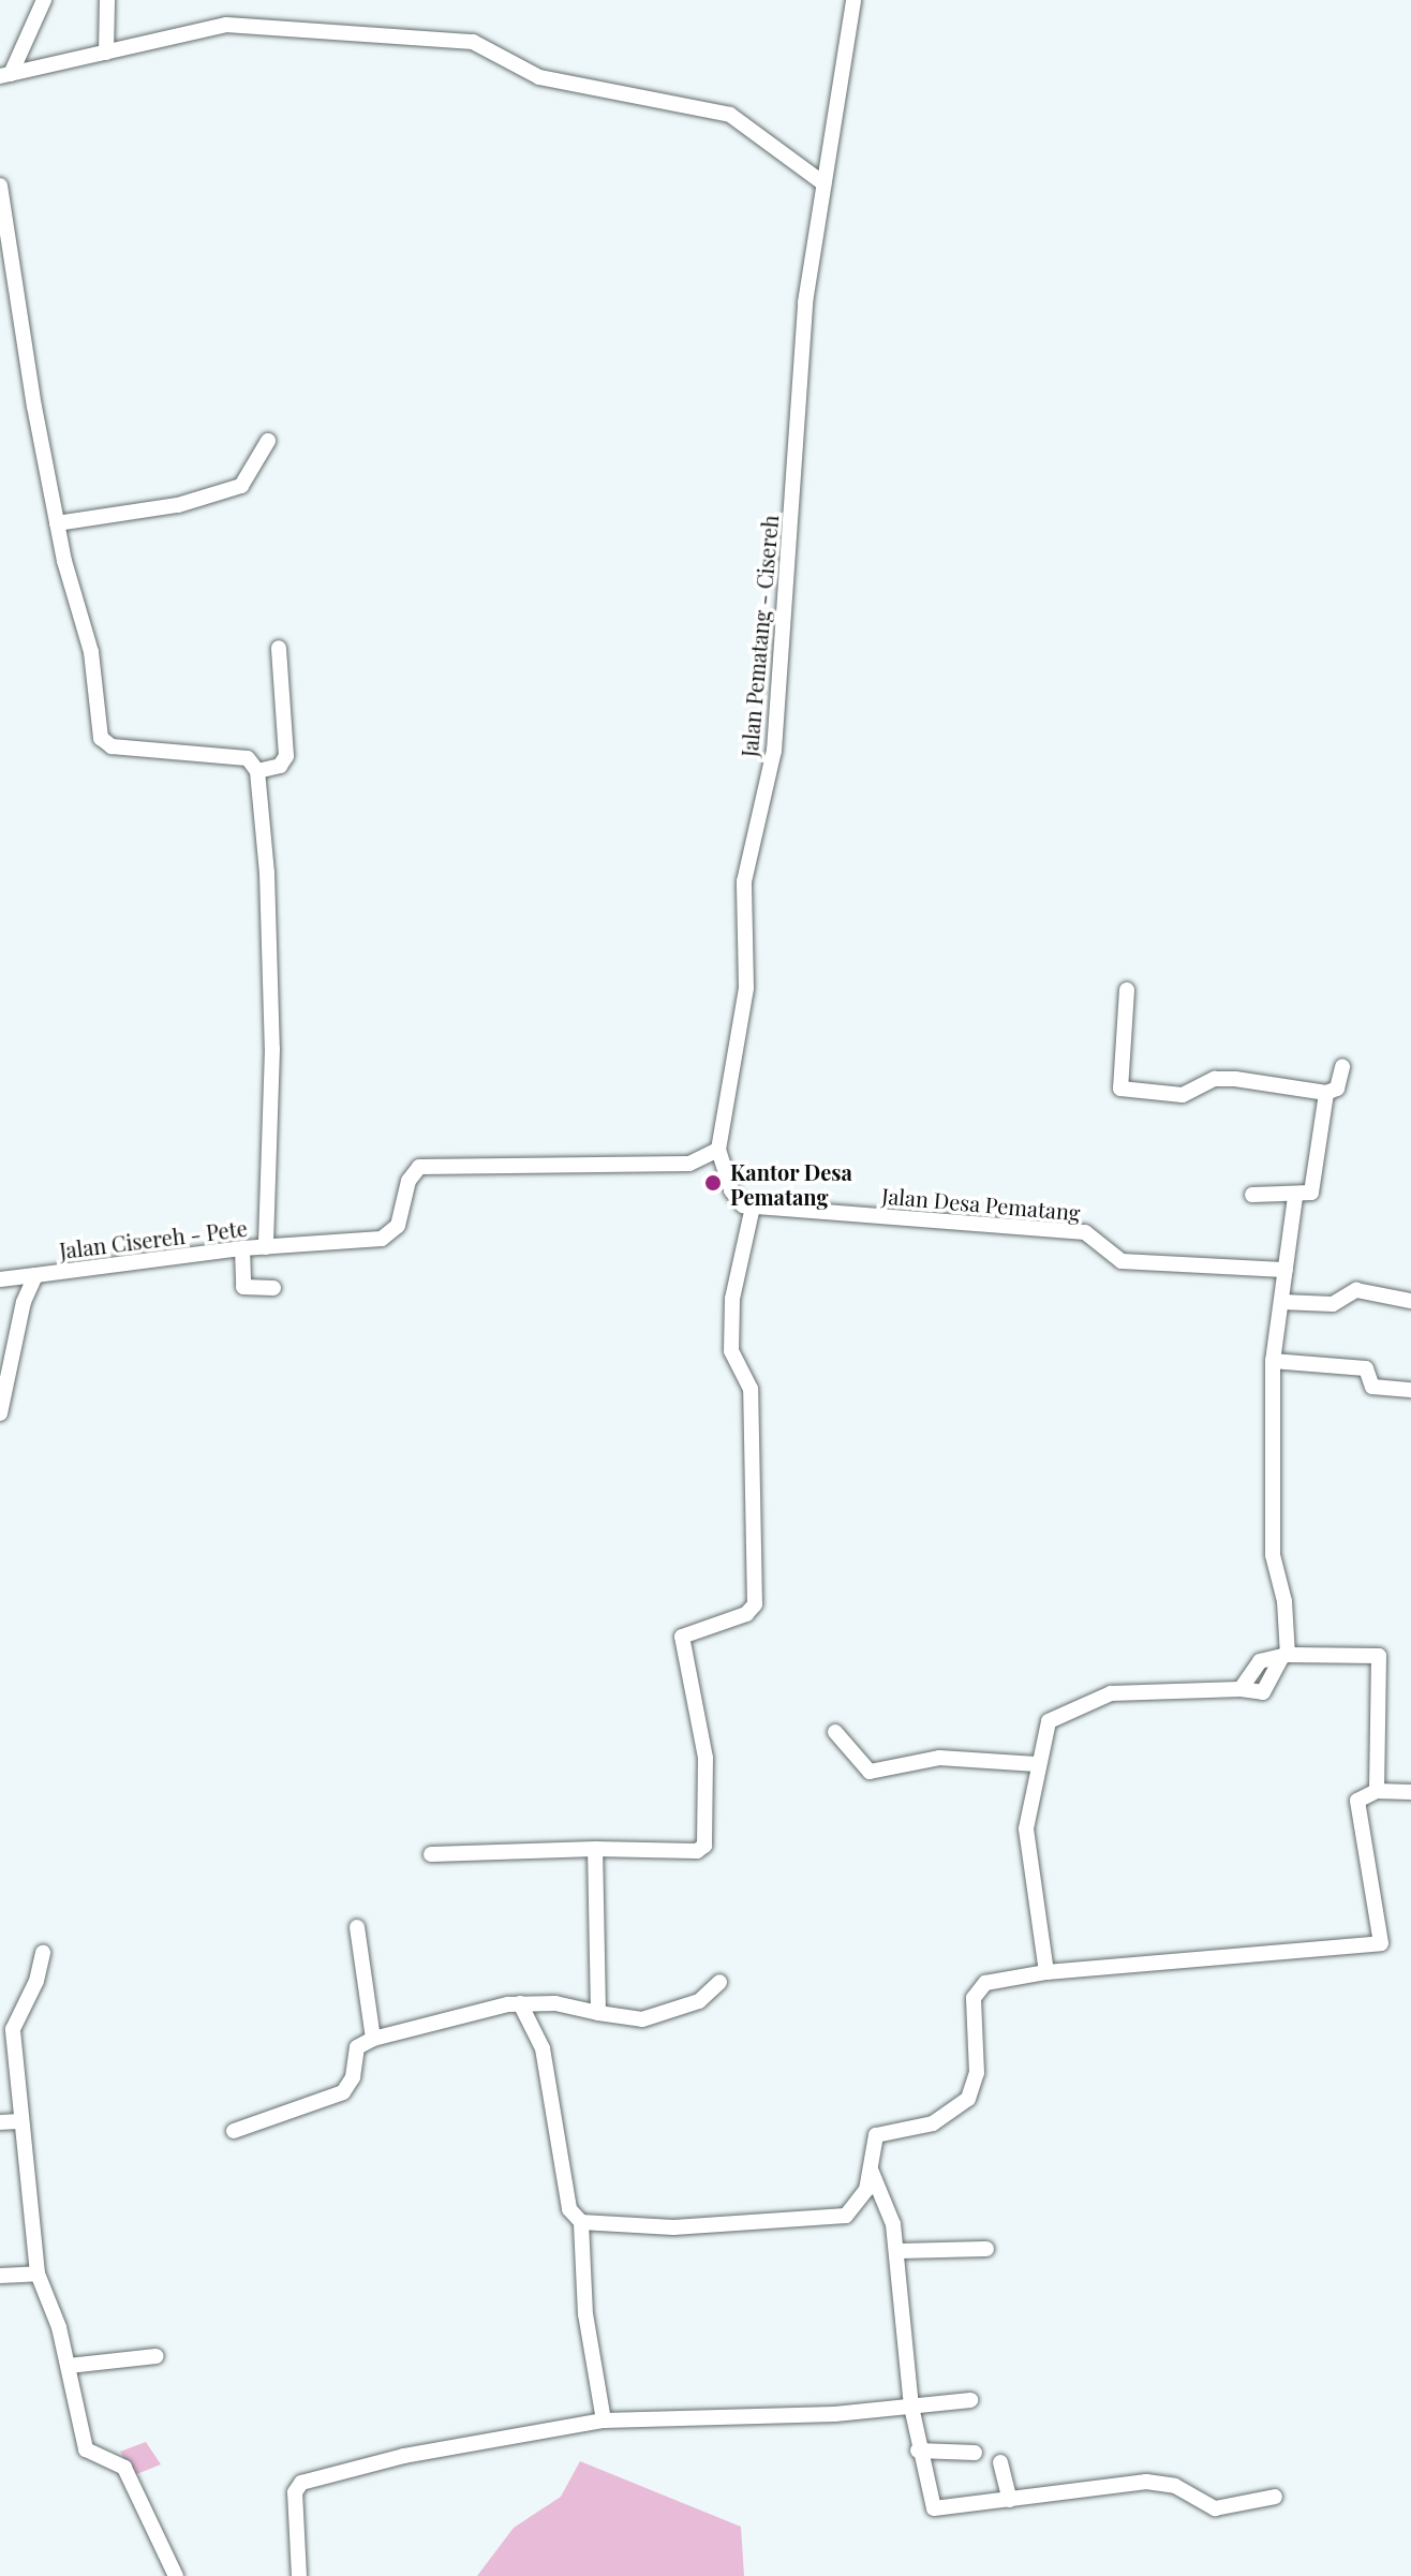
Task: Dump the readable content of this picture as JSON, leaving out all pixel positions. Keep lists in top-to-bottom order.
{
  "streets": {
    "street": ["Jalan Pematang - Cisereh", "Jalan Desa Pematang", "Jalan Cisereh - Pete"]
  },
  "places": ["Kantor Desa Pematang"]
}
